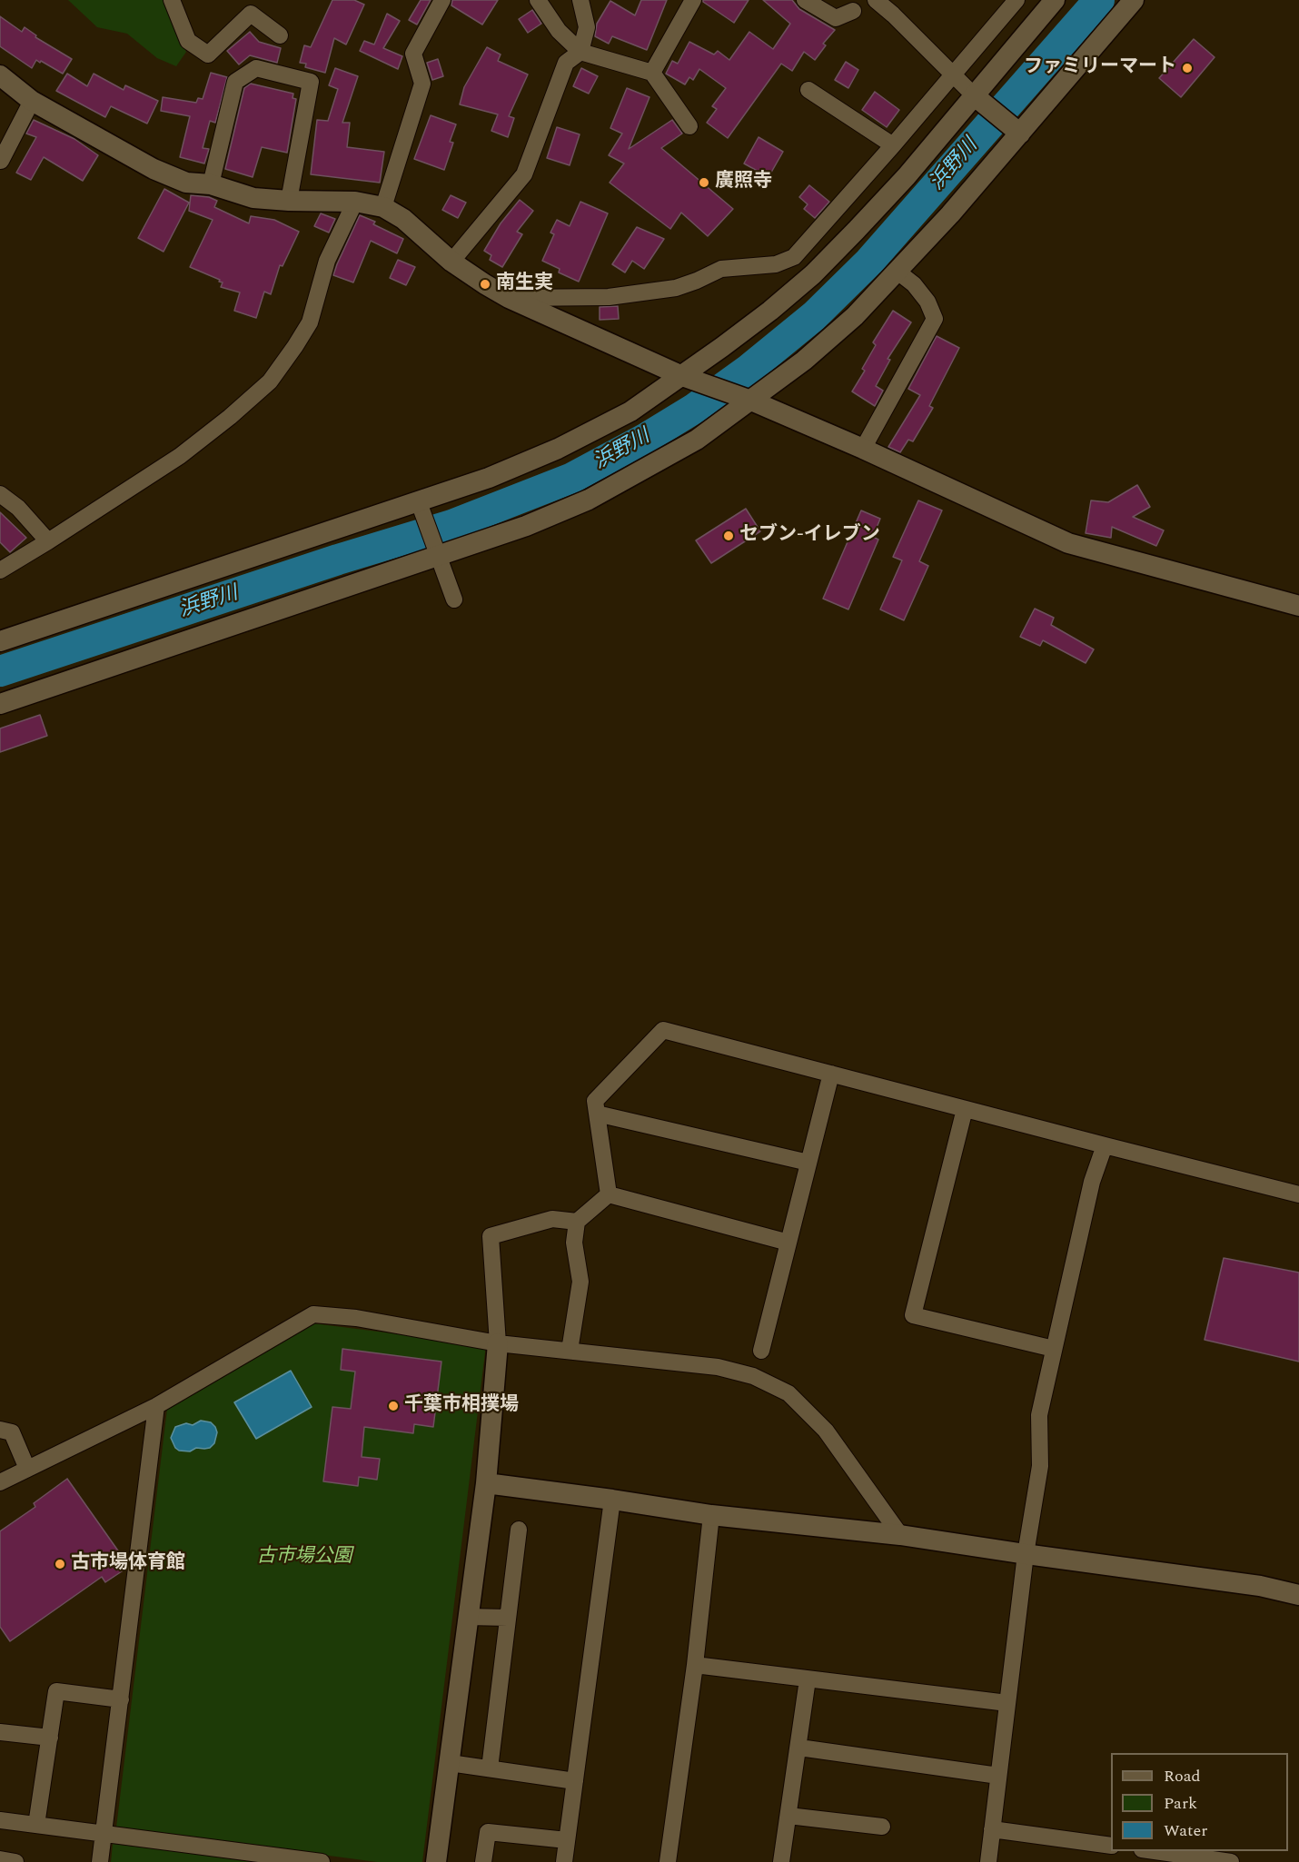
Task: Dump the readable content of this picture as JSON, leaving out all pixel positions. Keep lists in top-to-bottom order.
{
  "water": ["浜野川"],
  "parks": ["古市場公園"],
  "places": [
    "ファミリーマート",
    "廣照寺",
    "南生実",
    "セブン-イレブン",
    "千葉市相撲場",
    "古市場体育館"
  ],
  "legend": ["Road", "Park", "Water"]
}
